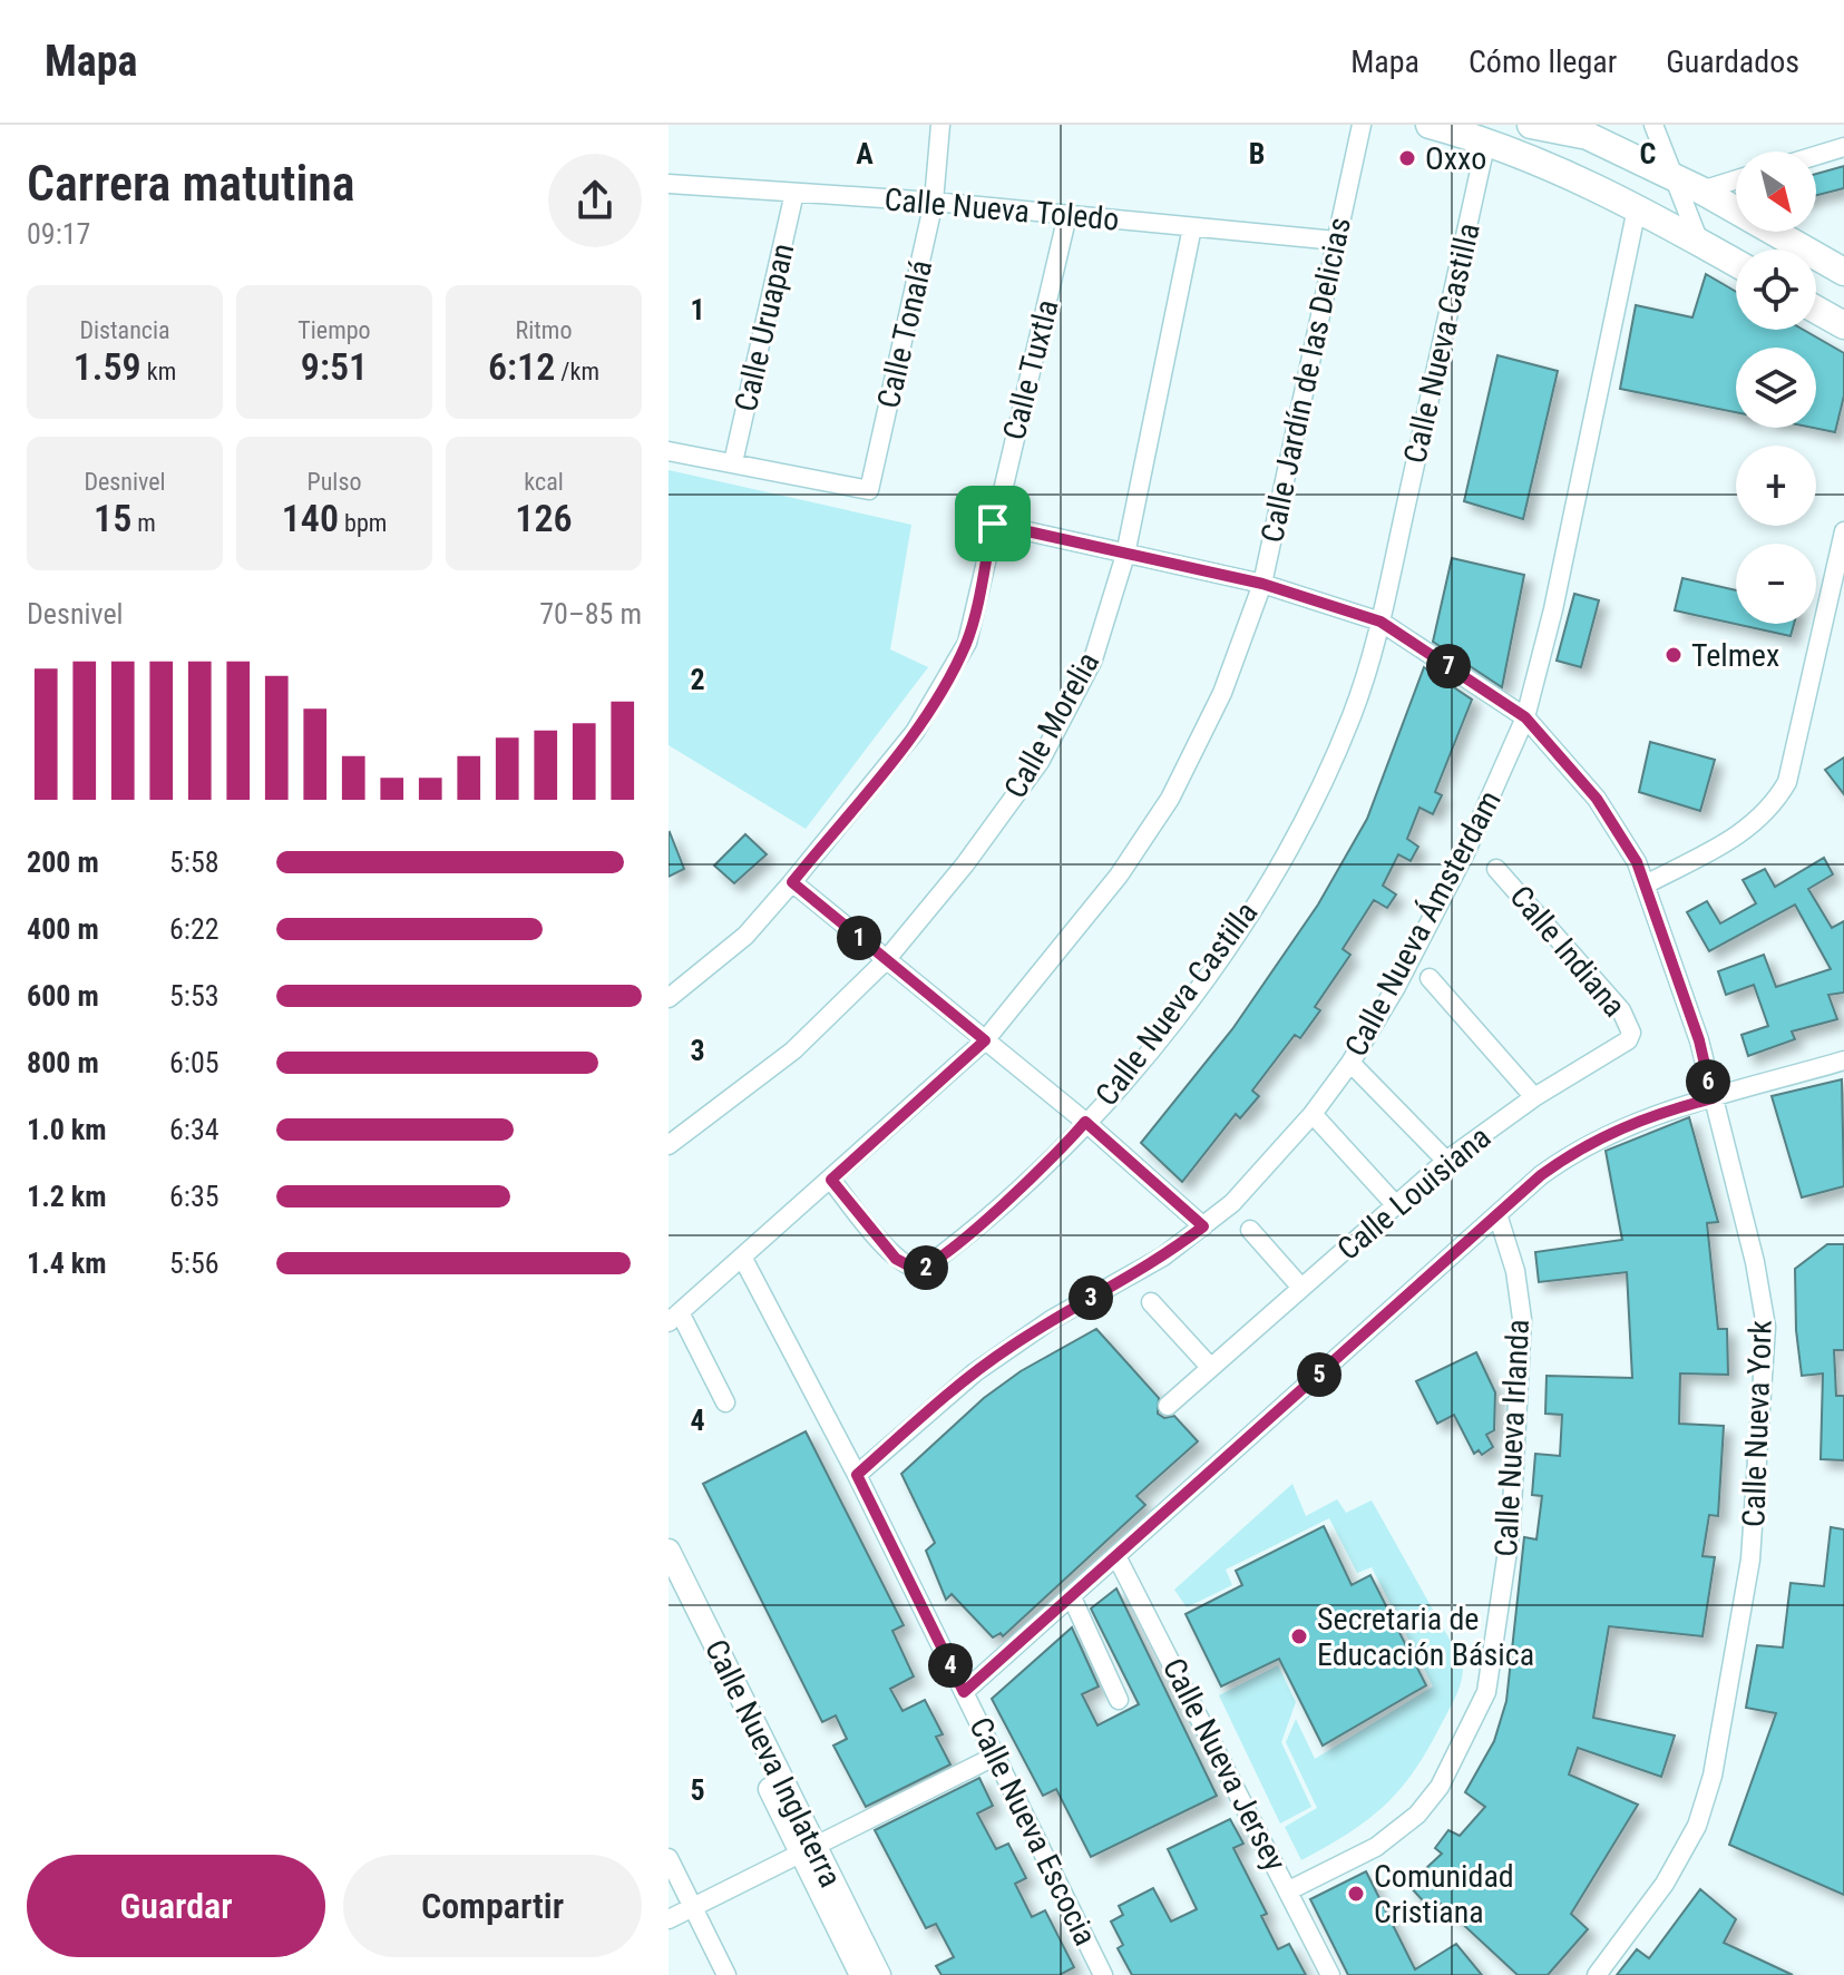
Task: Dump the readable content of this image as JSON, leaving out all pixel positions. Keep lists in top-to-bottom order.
{
  "streets": {
    "street": [
      "Calle Nueva Toledo",
      "Calle Uruapan",
      "Calle Tonalá",
      "Calle Nueva Castilla",
      "Calle Tuxtla",
      "Calle Jardín de las Delicias",
      "Calle Morelia",
      "Calle Nueva Ámsterdam",
      "Calle Indiana",
      "Calle Louisiana",
      "Calle Nueva York",
      "Calle Nueva Irlanda",
      "Calle Nueva Inglaterra",
      "Calle Nueva Jersey",
      "Calle Nueva Escocia"
    ]
  },
  "crossings": [
    ["Calle Nueva Toledo", "Calle Uruapan"],
    ["Calle Nueva Toledo", "Calle Tonalá"],
    ["Calle Nueva Toledo", "Calle Tuxtla"],
    ["Calle Nueva Toledo", "Calle Jardín de las Delicias"],
    ["Calle Nueva Toledo", "Calle Morelia"],
    ["Calle Uruapan", "Calle Tonalá"],
    ["Calle Nueva Castilla", "Calle Jardín de las Delicias"],
    ["Calle Nueva Castilla", "Calle Nueva York"],
    ["Calle Tuxtla", "Calle Nueva York"],
    ["Calle Jardín de las Delicias", "Calle Nueva York"],
    ["Calle Jardín de las Delicias", "Calle Nueva Escocia"],
    ["Calle Morelia", "Calle Nueva York"],
    ["Calle Nueva Ámsterdam", "Calle Nueva York"],
    ["Calle Nueva Ámsterdam", "Calle Nueva Escocia"],
    ["Calle Indiana", "Calle Louisiana"],
    ["Calle Nueva Irlanda", "Calle Nueva Jersey"]
  ],
  "places": [
    "Oxxo",
    "Telmex",
    "Secretaria de Educación Básica",
    "Comunidad Cristiana"
  ],
  "north": "bottom right",
  "page": {
    "header": "Mapa",
    "nav": ["Mapa", "Cómo llegar", "Guardados"],
    "heading": ["Carrera matutina", "09:17"],
    "map_buttons": ["+", "−"],
    "stats": [
      ["Distancia", "1.59 km"],
      ["Tiempo", "9:51"],
      ["Ritmo", "6:12 /km"],
      ["Desnivel", "15 m"],
      ["Pulso", "140 bpm"],
      ["kcal", "126"]
    ],
    "chart": ["Desnivel", "70–85 m"],
    "pins": [
      "7",
      "1",
      "6",
      "2",
      "3",
      "5",
      "4"
    ],
    "list": [
      {
        "name": "200 m",
        "note": "5:58"
      },
      {
        "name": "400 m",
        "note": "6:22"
      },
      {
        "name": "600 m",
        "note": "5:53"
      },
      {
        "name": "800 m",
        "note": "6:05"
      },
      {
        "name": "1.0 km",
        "note": "6:34"
      },
      {
        "name": "1.2 km",
        "note": "6:35"
      },
      {
        "name": "1.4 km",
        "note": "5:56"
      }
    ],
    "buttons": ["Guardar", "Compartir"]
  },
  "grid": {
    "columns": ["A", "B", "C"],
    "rows": [
      "1",
      "2",
      "3",
      "4",
      "5"
    ]
  }
}
